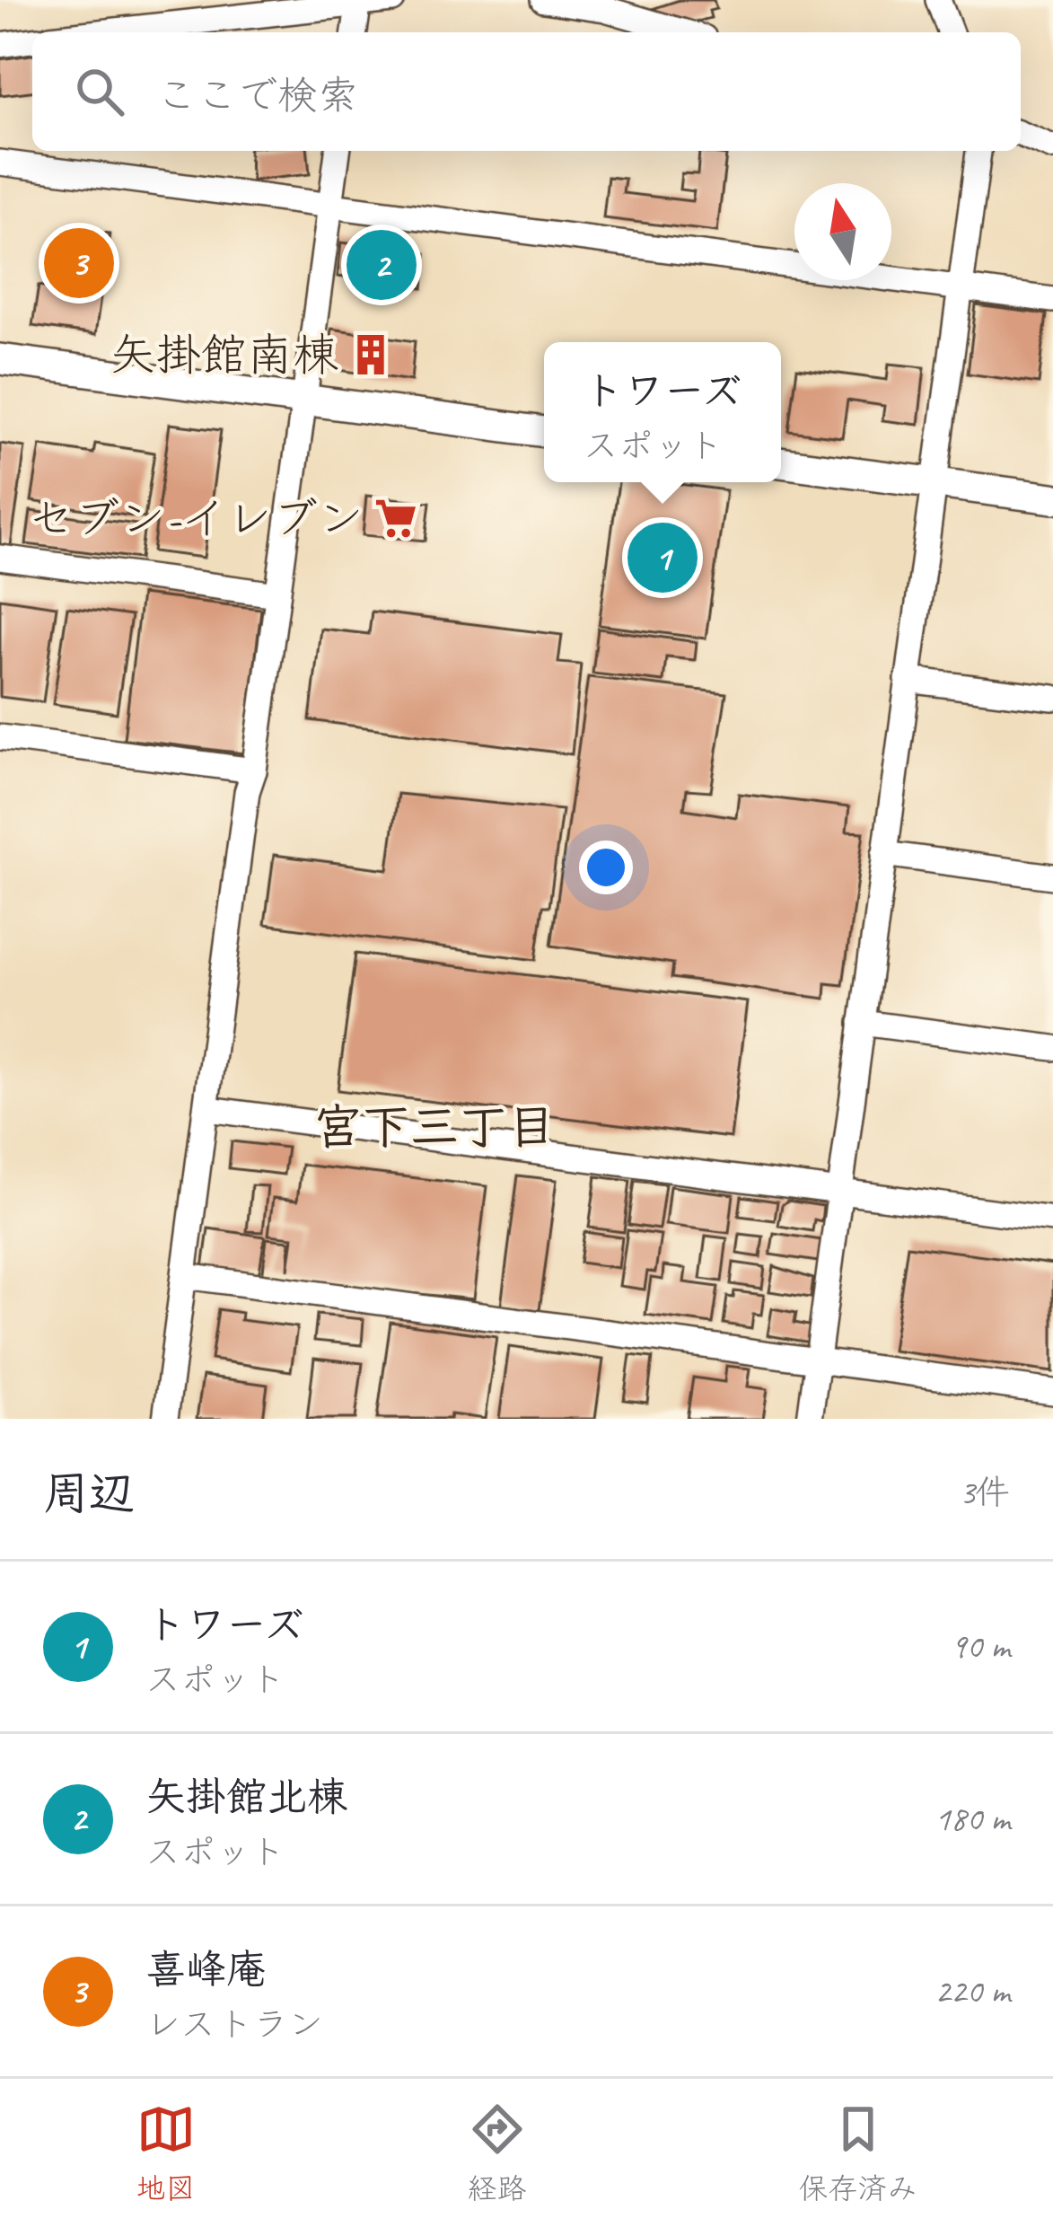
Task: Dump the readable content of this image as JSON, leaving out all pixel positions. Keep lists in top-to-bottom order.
{
  "districts": ["宮下三丁目"],
  "places": {
    "building": ["矢掛館南棟"],
    "supermarket": ["セブン-イレブン"]
  },
  "north": "top",
  "page": {
    "search": "ここで検索",
    "pins": ["3", "2", "1"],
    "popup": ["トワーズ", "スポット"],
    "heading": ["周辺", "3件"],
    "list": [
      {
        "mark": "1",
        "name": "トワーズ",
        "note": "スポット",
        "value": "90 m"
      },
      {
        "mark": "2",
        "name": "矢掛館北棟",
        "note": "スポット",
        "value": "180 m"
      },
      {
        "mark": "3",
        "name": "喜峰庵",
        "note": "レストラン",
        "value": "220 m"
      }
    ],
    "nav": ["地図", "経路", "保存済み"]
  }
}
